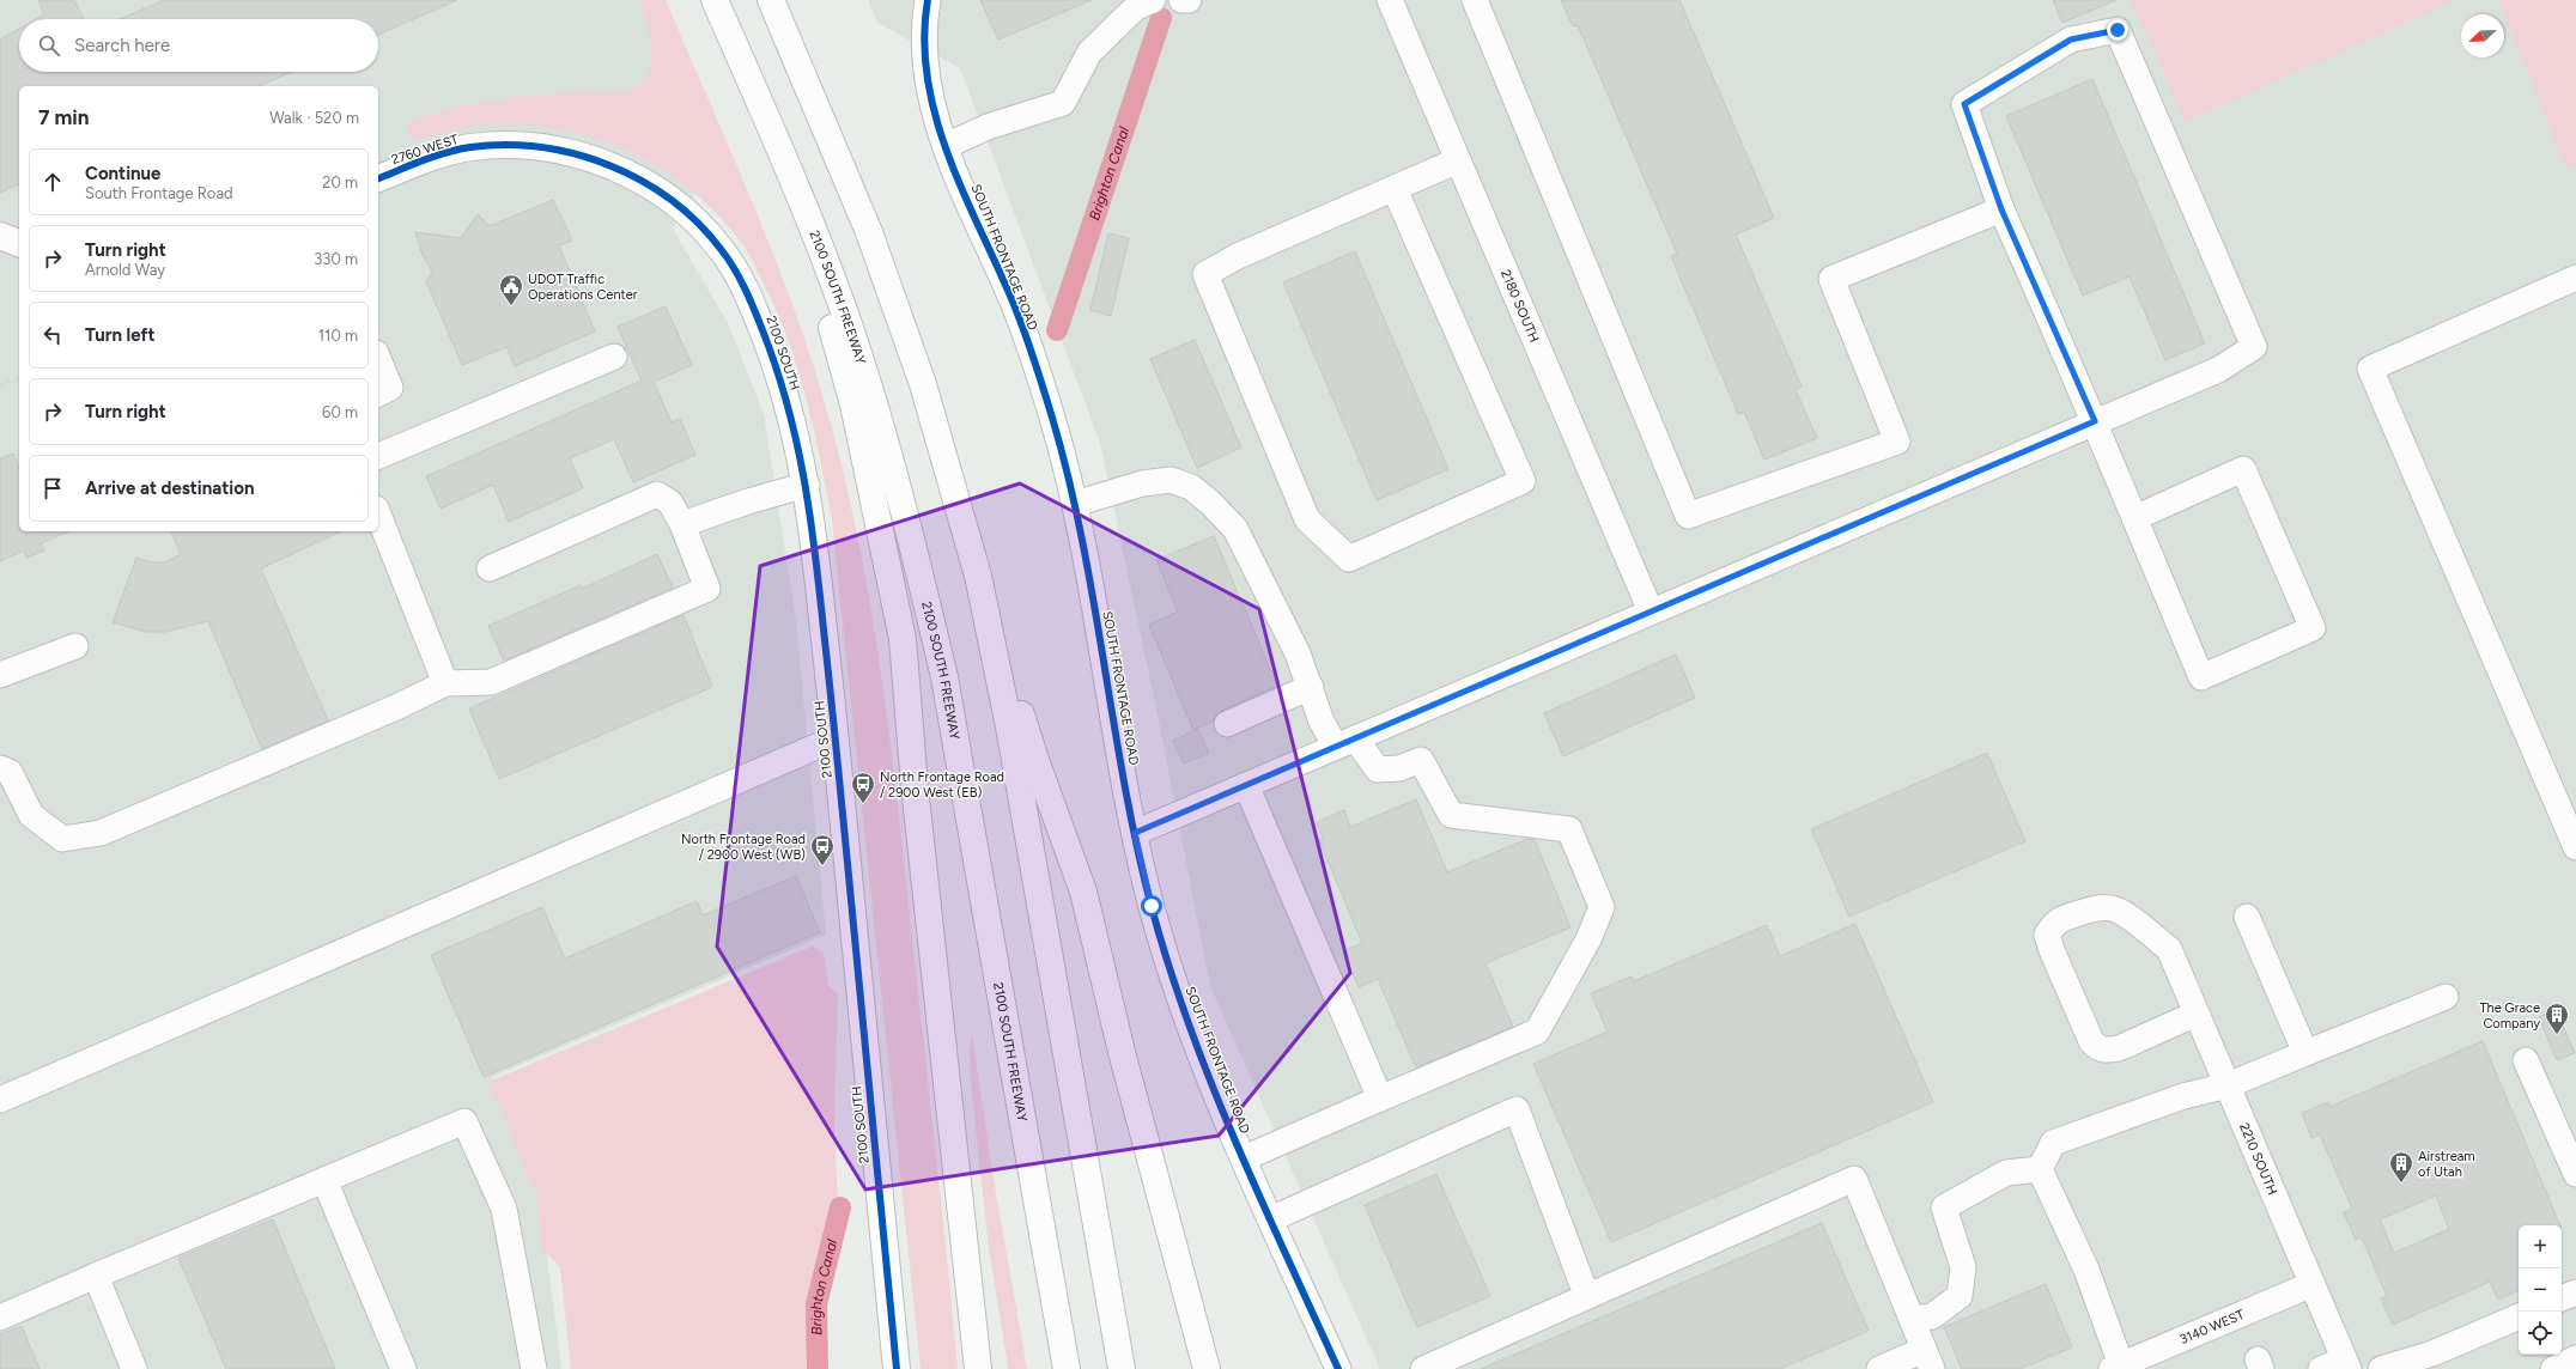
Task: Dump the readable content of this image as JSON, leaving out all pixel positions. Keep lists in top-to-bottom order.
{
  "streets": {
    "main road": ["2760 WEST", "2100 SOUTH FREEWAY", "2100 SOUTH"],
    "street": [
      "SOUTH FRONTAGE ROAD",
      "2180 SOUTH",
      "2210 SOUTH",
      "3140 WEST"
    ]
  },
  "crossings": [
    ["2760 WEST", "2100 SOUTH"],
    ["2210 SOUTH", "3140 WEST"]
  ],
  "water": ["Brighton Canal"],
  "places": {
    "public building": ["UDOT Traffic Operations Center"],
    "bus stop": ["North Frontage Road / 2900 West (EB)", "North Frontage Road / 2900 West (WB)"],
    "building": ["The Grace Company", "Airstream of Utah"]
  },
  "north": "bottom left",
  "page": {
    "search": "Search here",
    "heading": ["7 min", "Walk · 520 m"],
    "list": [
      ["Continue", "South Frontage Road", "20 m"],
      ["Turn right", "Arnold Way", "330 m"],
      ["Turn left", "110 m"],
      ["Turn right", "60 m"],
      "Arrive at destination"
    ],
    "map_buttons": ["+", "−"]
  }
}
